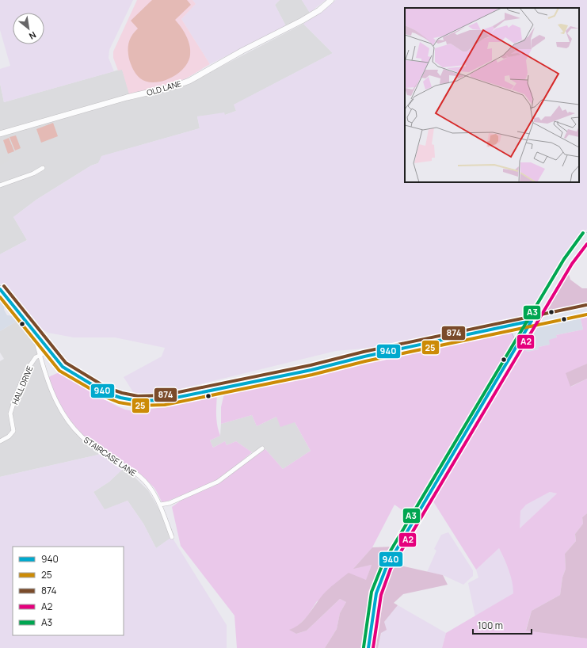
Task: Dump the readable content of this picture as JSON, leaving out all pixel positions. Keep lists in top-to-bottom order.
{
  "streets": {
    "street": ["OLD LANE", "HALL DRIVE", "STAIRCASE LANE"]
  },
  "crossings": [
    ["HALL DRIVE", "STAIRCASE LANE"]
  ],
  "lines": [
    "transit line A3",
    "transit line A2",
    "transit line 874",
    "transit line 940",
    "transit line 25"
  ],
  "legend": [
    "940",
    "25",
    "874",
    "A2",
    "A3"
  ],
  "scale_bar": "100 m",
  "north": "bottom right"
}
